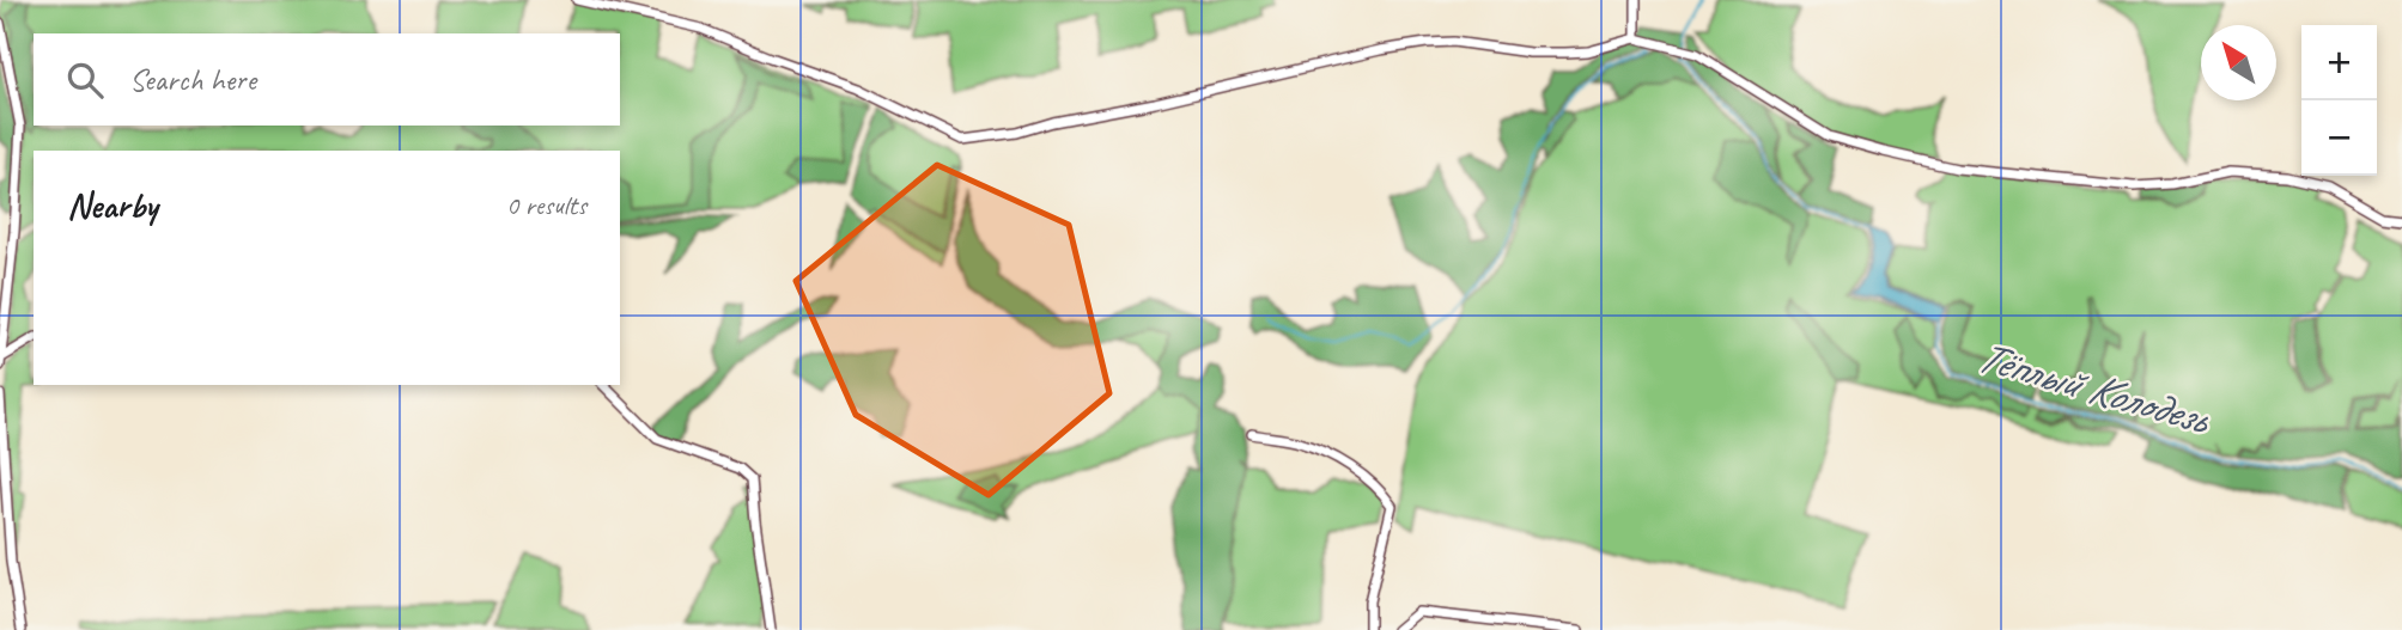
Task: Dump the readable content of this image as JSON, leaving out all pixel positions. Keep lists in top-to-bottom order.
{
  "water": ["Тёплый Колодезь"],
  "north": "top left",
  "page": {
    "map_buttons": ["+", "−"],
    "search": "Search here",
    "heading": ["Nearby", "0 results"]
  }
}
